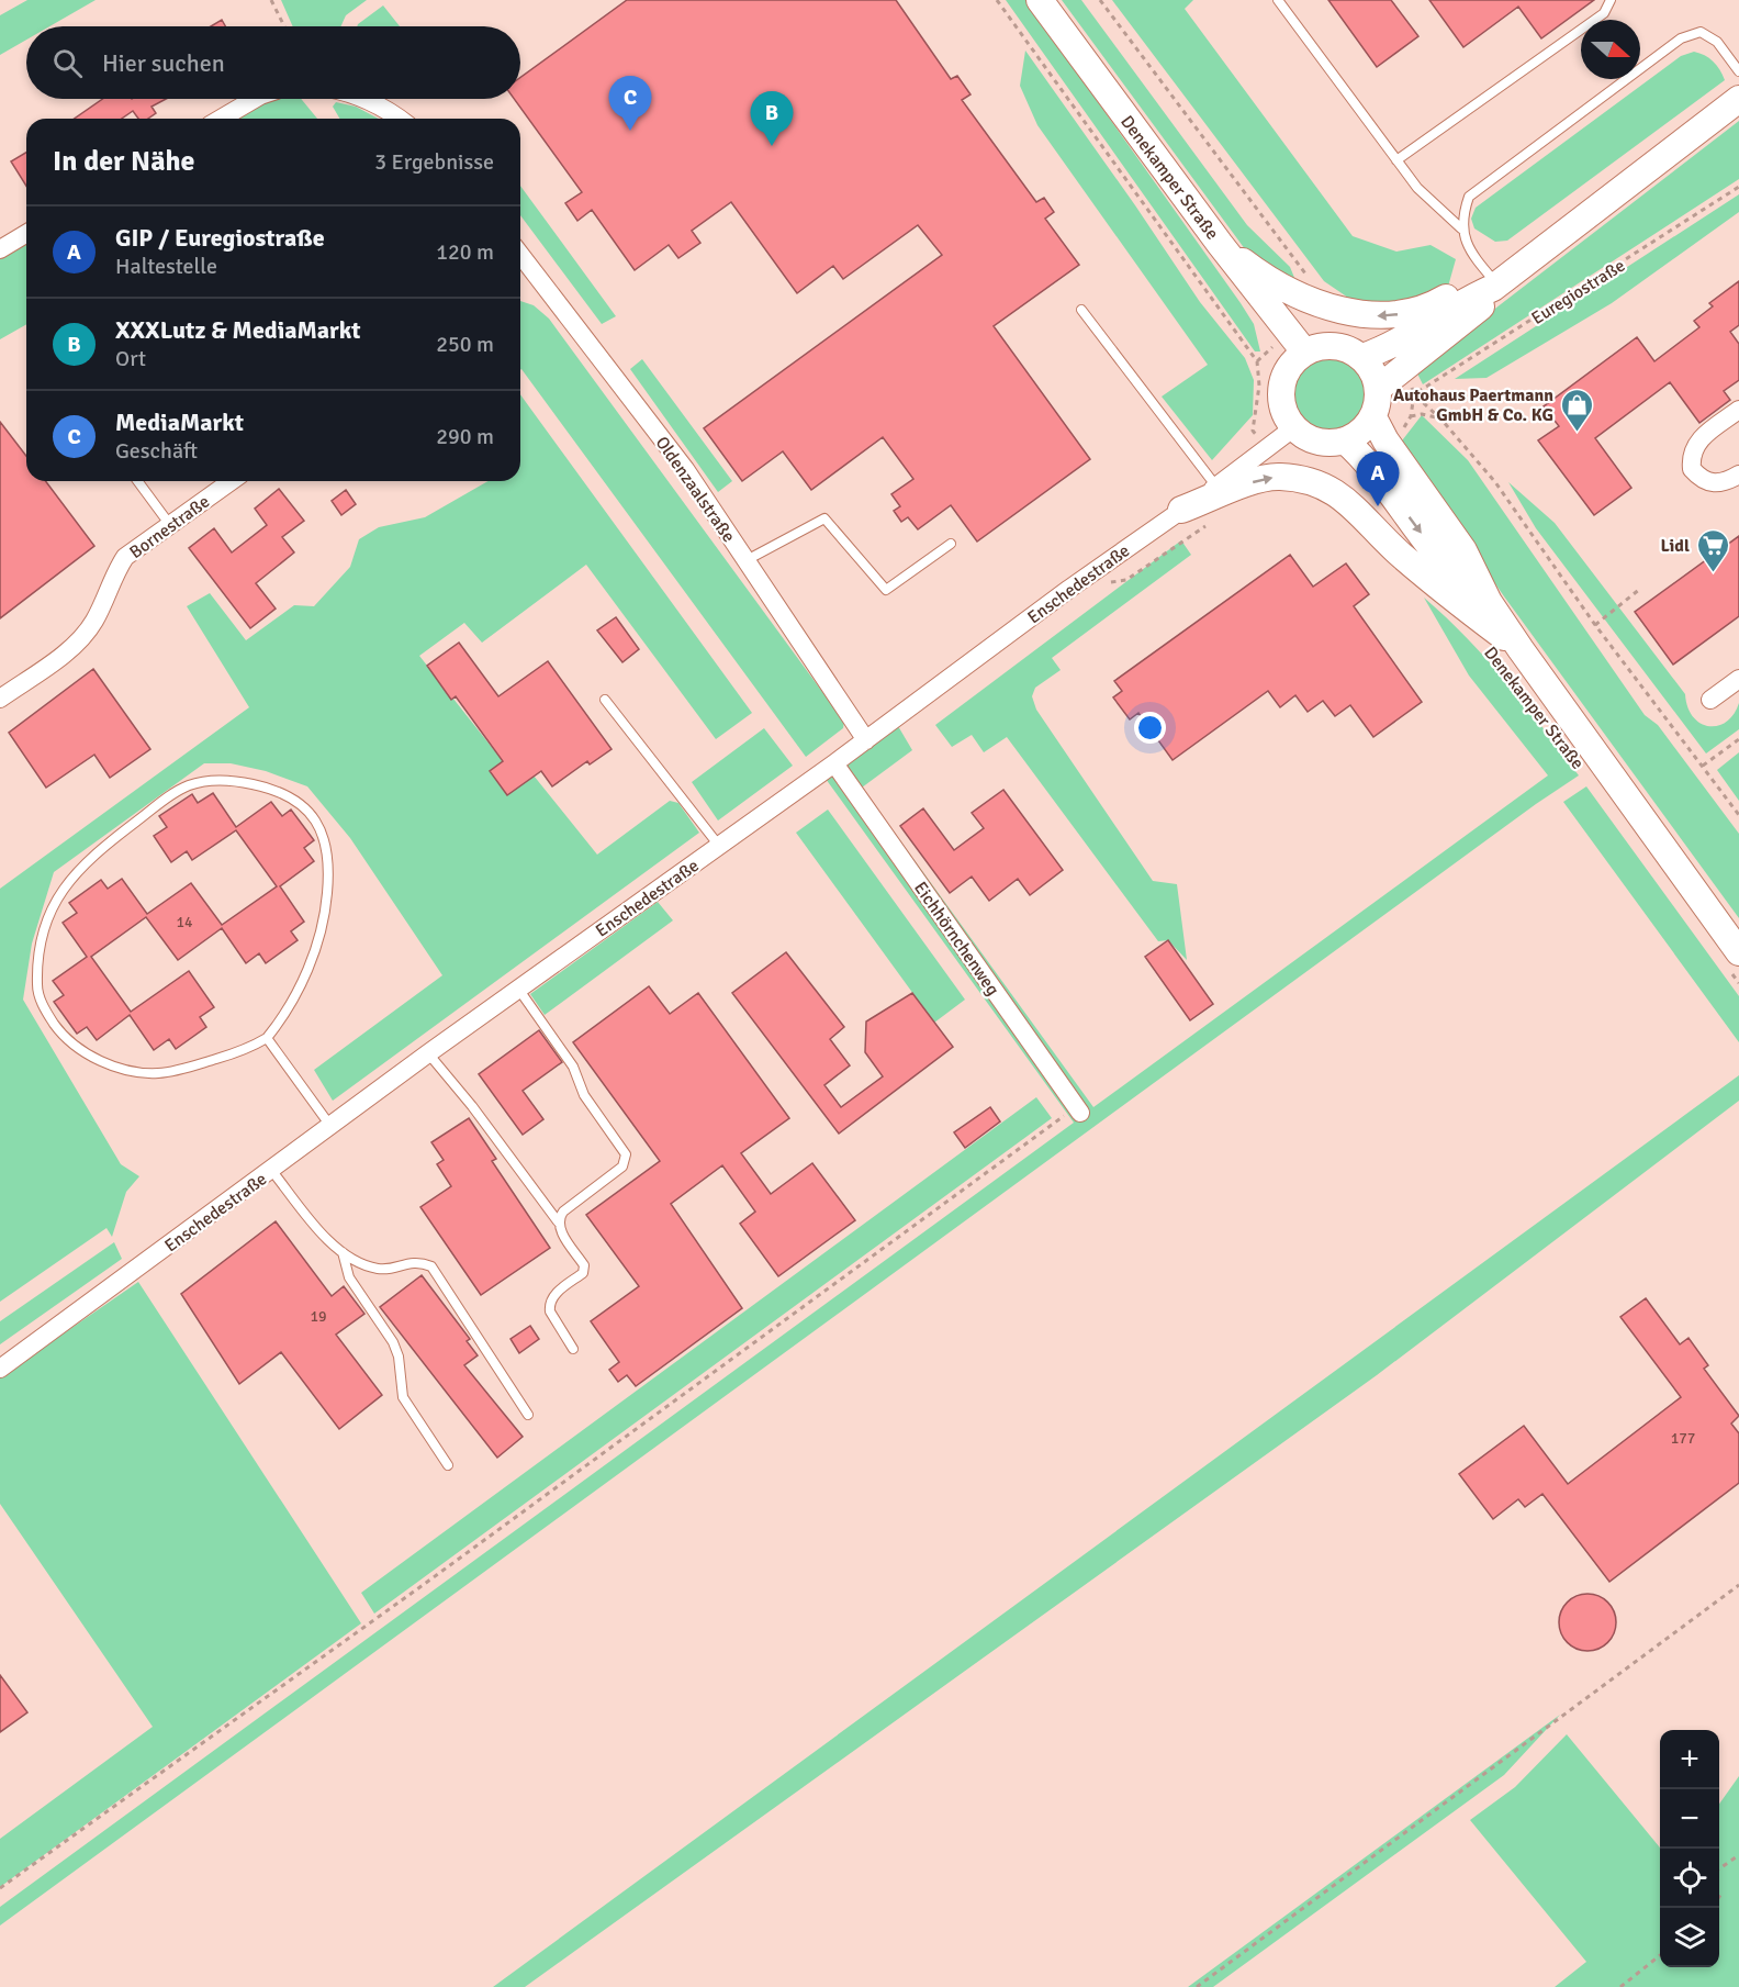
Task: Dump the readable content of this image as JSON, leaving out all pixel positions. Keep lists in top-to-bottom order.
{
  "streets": {
    "main road": ["Denekamper Straße"],
    "street": [
      "Oldenzaalstraße",
      "Bornestraße",
      "Enschedestraße",
      "Eichhörnchenweg"
    ],
    "path": ["Euregiostraße"]
  },
  "crossings": [
    ["Denekamper Straße", "Enschedestraße"],
    ["Oldenzaalstraße", "Enschedestraße"],
    ["Enschedestraße", "Eichhörnchenweg"]
  ],
  "places": {
    "shop": ["Autohaus Paertmann GmbH & Co. KG"],
    "supermarket": ["Lidl"]
  },
  "house_numbers": ["14", "19", "177"],
  "north": "right",
  "page": {
    "search": "Hier suchen",
    "pins": ["C", "B", "A"],
    "heading": ["In der Nähe", "3 Ergebnisse"],
    "list": [
      {
        "mark": "A",
        "name": "GIP / Euregiostraße",
        "note": "Haltestelle",
        "value": "120 m"
      },
      {
        "mark": "B",
        "name": "XXXLutz & MediaMarkt",
        "note": "Ort",
        "value": "250 m"
      },
      {
        "mark": "C",
        "name": "MediaMarkt",
        "note": "Geschäft",
        "value": "290 m"
      }
    ],
    "map_buttons": ["+", "−"]
  }
}
